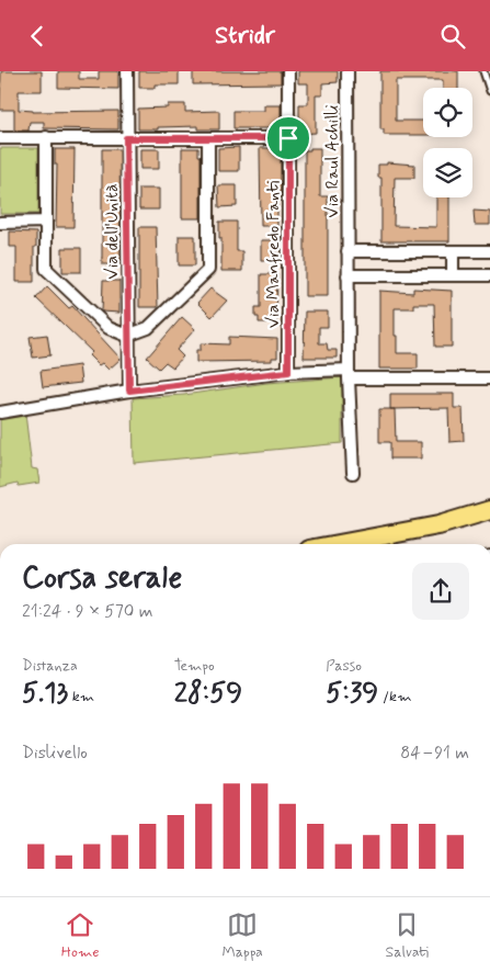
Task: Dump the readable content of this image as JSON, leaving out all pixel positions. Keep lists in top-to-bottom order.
{
  "streets": {
    "street": ["Via Raul Achilli", "Via dell'Unità", "Via Manfredo Fanti"]
  },
  "page": {
    "header": "Stridr",
    "heading": ["Corsa serale", "21:24 · 9 × 570 m"],
    "stats": [
      ["Distanza", "5.13 km"],
      ["Tempo", "28:59"],
      ["Passo", "5:39 /km"]
    ],
    "chart": ["Dislivello", "84–91 m"],
    "tabs": ["Home", "Mappa", "Salvati"]
  }
}
